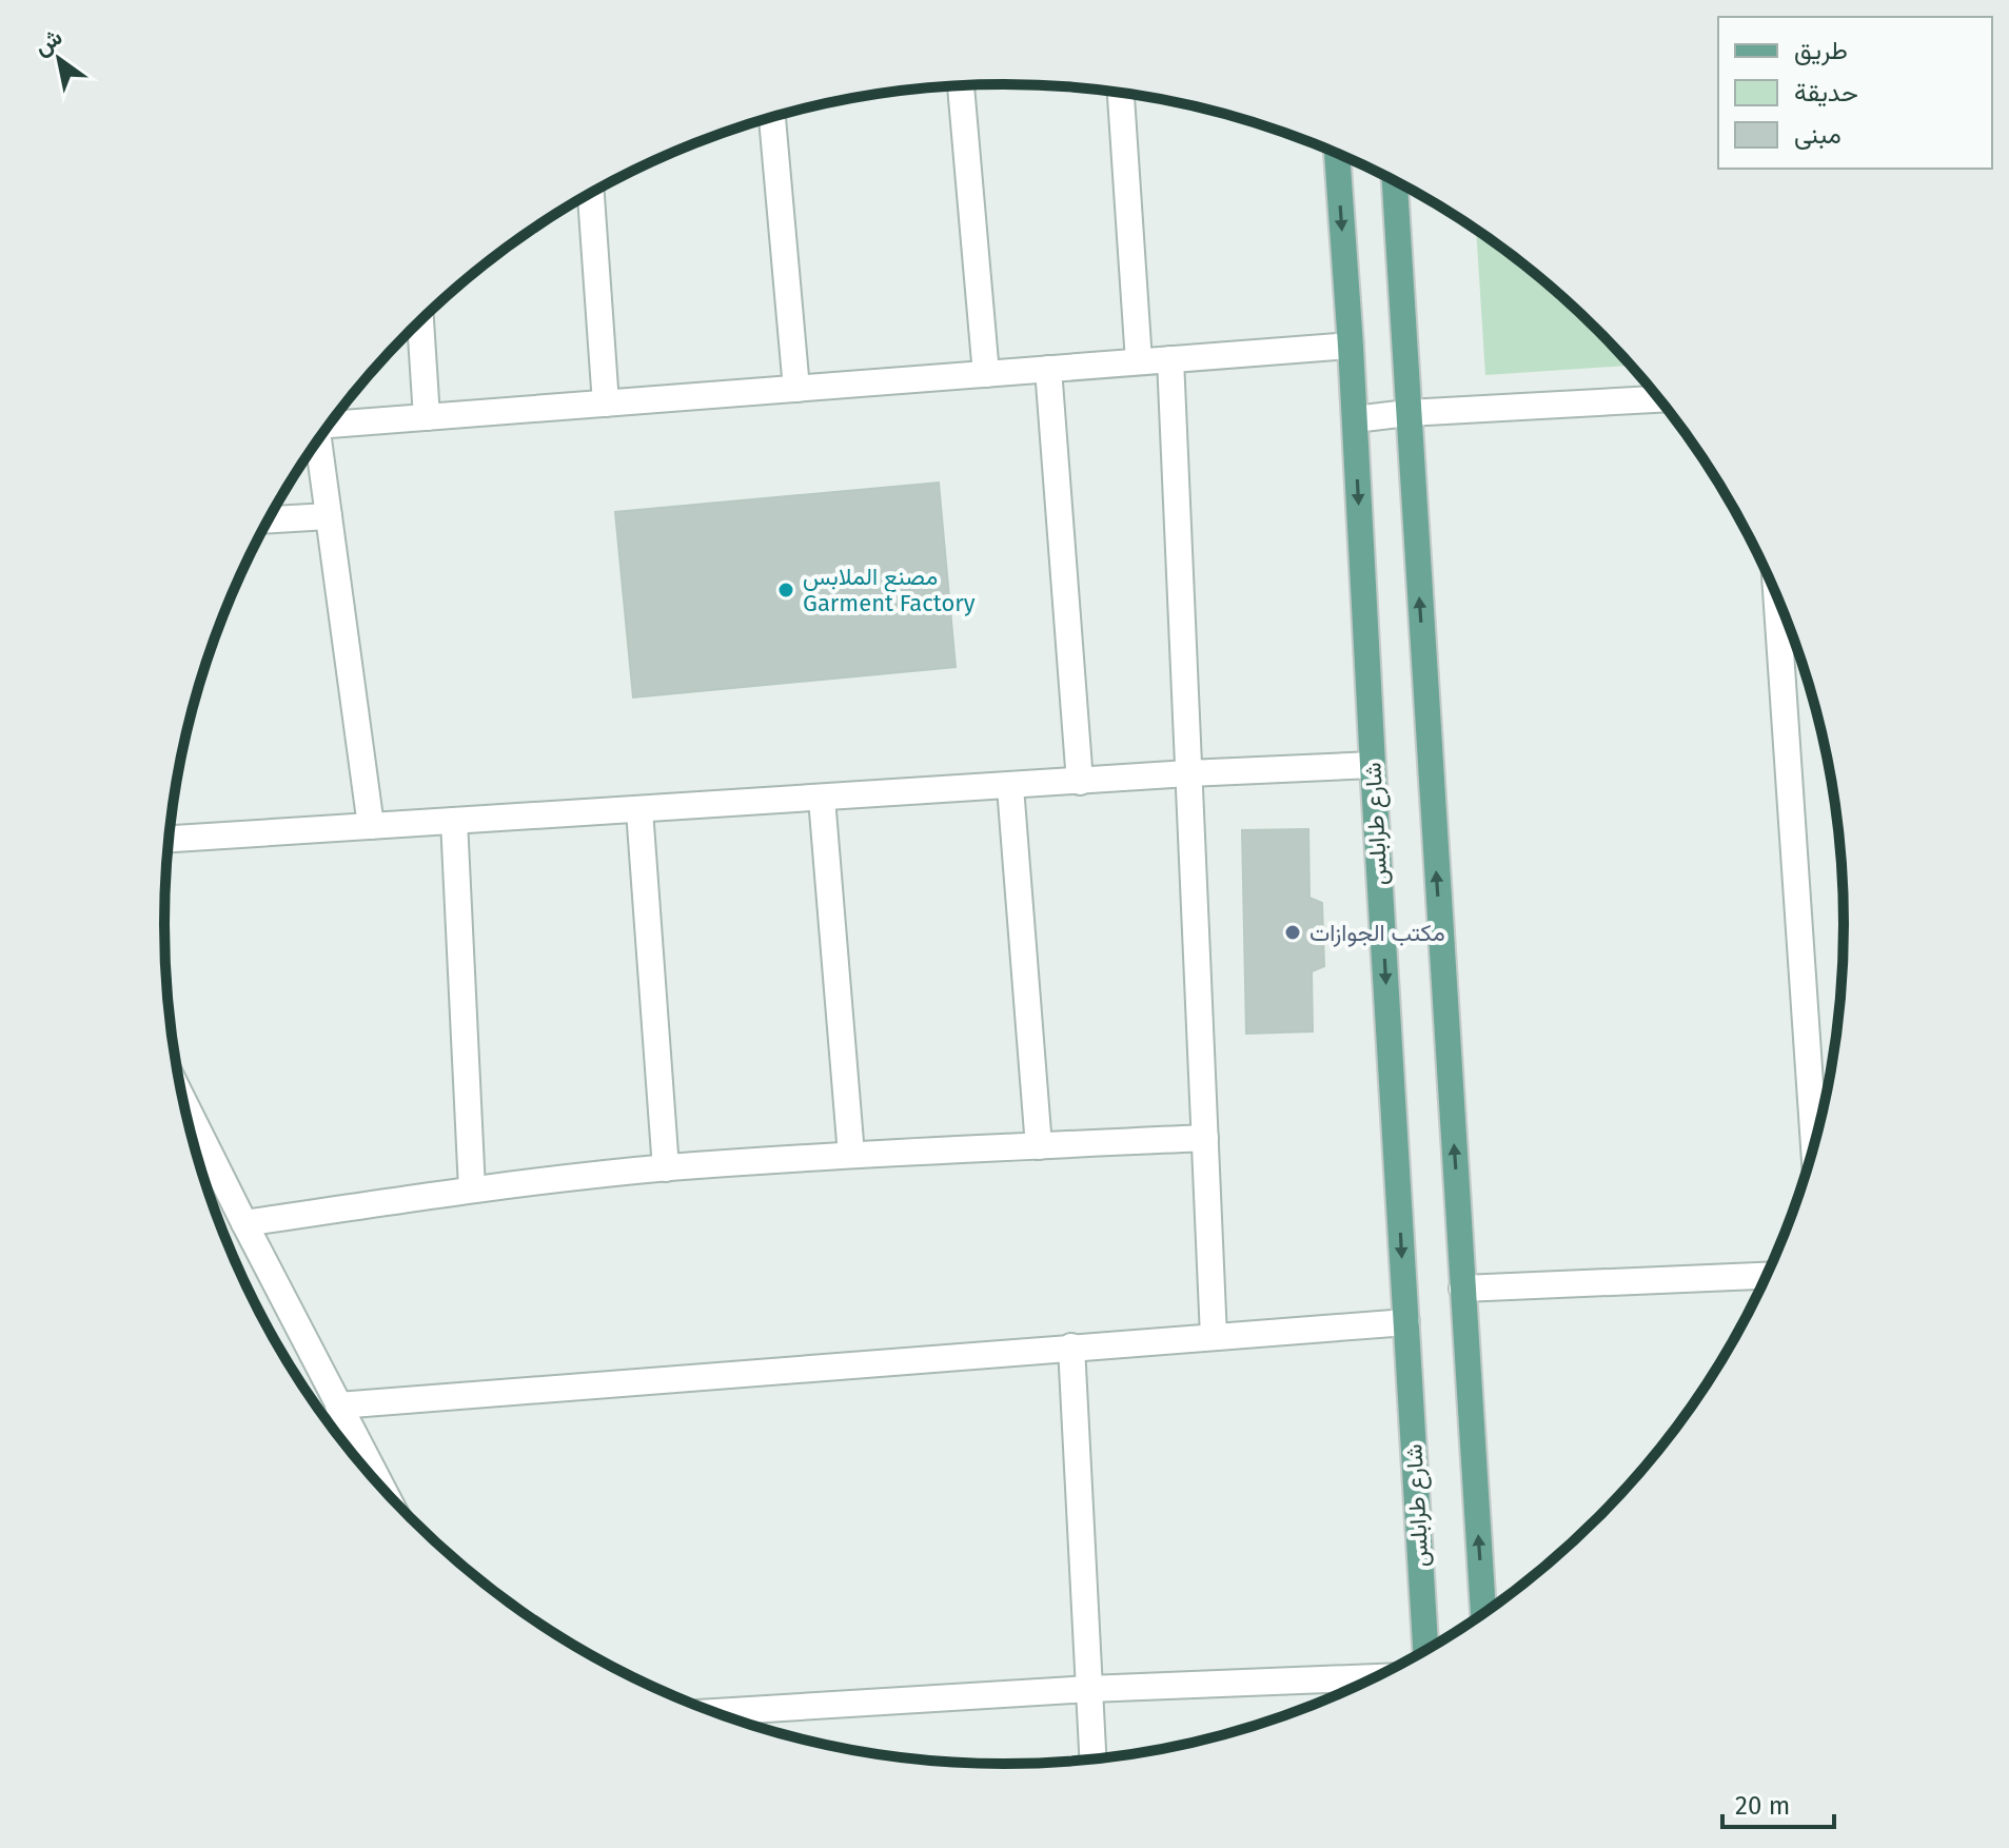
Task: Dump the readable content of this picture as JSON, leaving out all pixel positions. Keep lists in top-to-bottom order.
{
  "streets": {
    "main road": ["شارع طرابلس"]
  },
  "places": ["مصنع الملابس Garment Factory", "مكتب الجوازات"],
  "legend": ["طريق", "حديقة", "مبنى"],
  "scale_bar": "20 m",
  "north": "top left"
}
